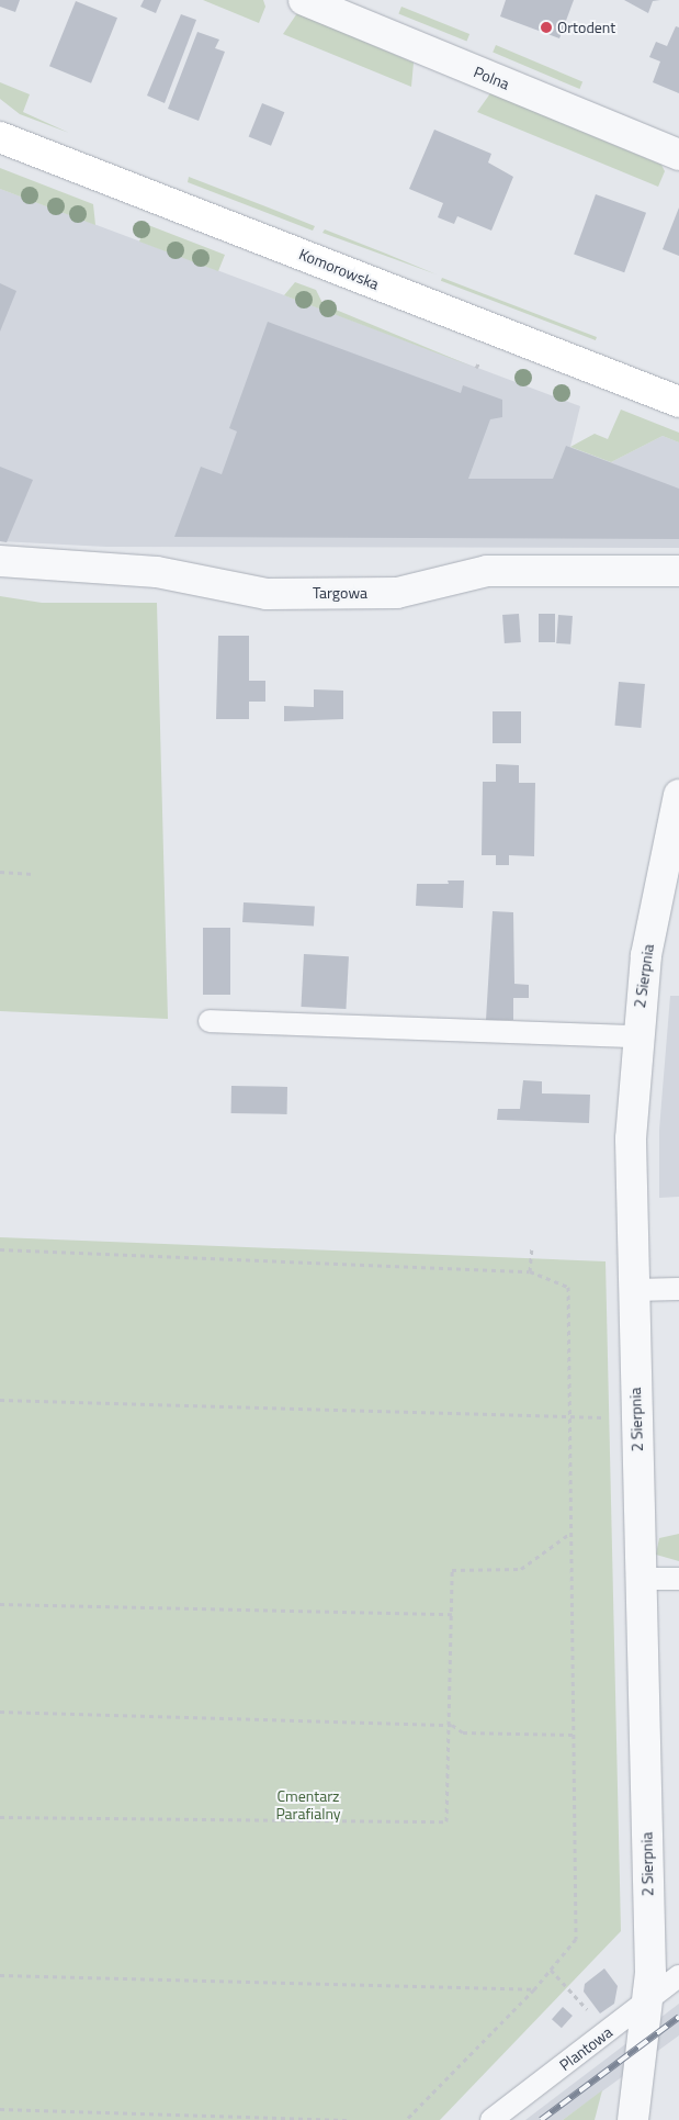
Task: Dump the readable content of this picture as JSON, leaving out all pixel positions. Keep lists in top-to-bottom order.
{
  "streets": {
    "street": [
      "Polna",
      "Komorowska",
      "Targowa",
      "2 Sierpnia"
    ],
    "lane": ["Plantowa"]
  },
  "crossings": [
    ["2 Sierpnia", "Plantowa"]
  ],
  "parks": ["Cmentarz Parafialny"],
  "places": ["Ortodent"]
}
